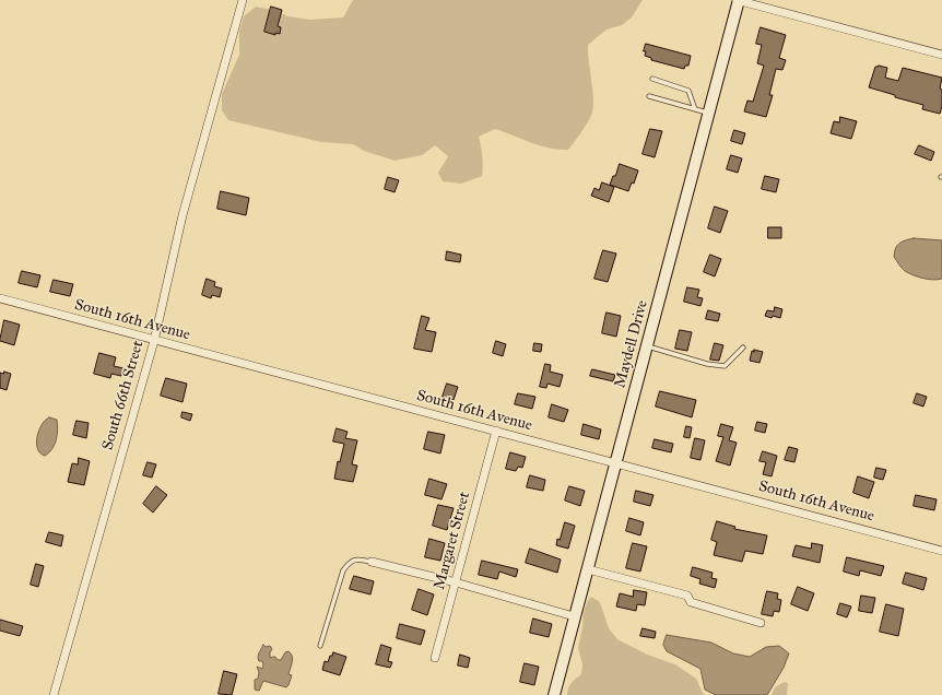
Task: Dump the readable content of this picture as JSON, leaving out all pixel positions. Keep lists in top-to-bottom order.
{
  "streets": {
    "street": [
      "South 16th Avenue",
      "Maydell Drive",
      "South 66th Street",
      "Margaret Street"
    ]
  },
  "crossings": [
    ["South 16th Avenue", "Maydell Drive"],
    ["South 16th Avenue", "South 66th Street"],
    ["South 16th Avenue", "Margaret Street"]
  ]
}
